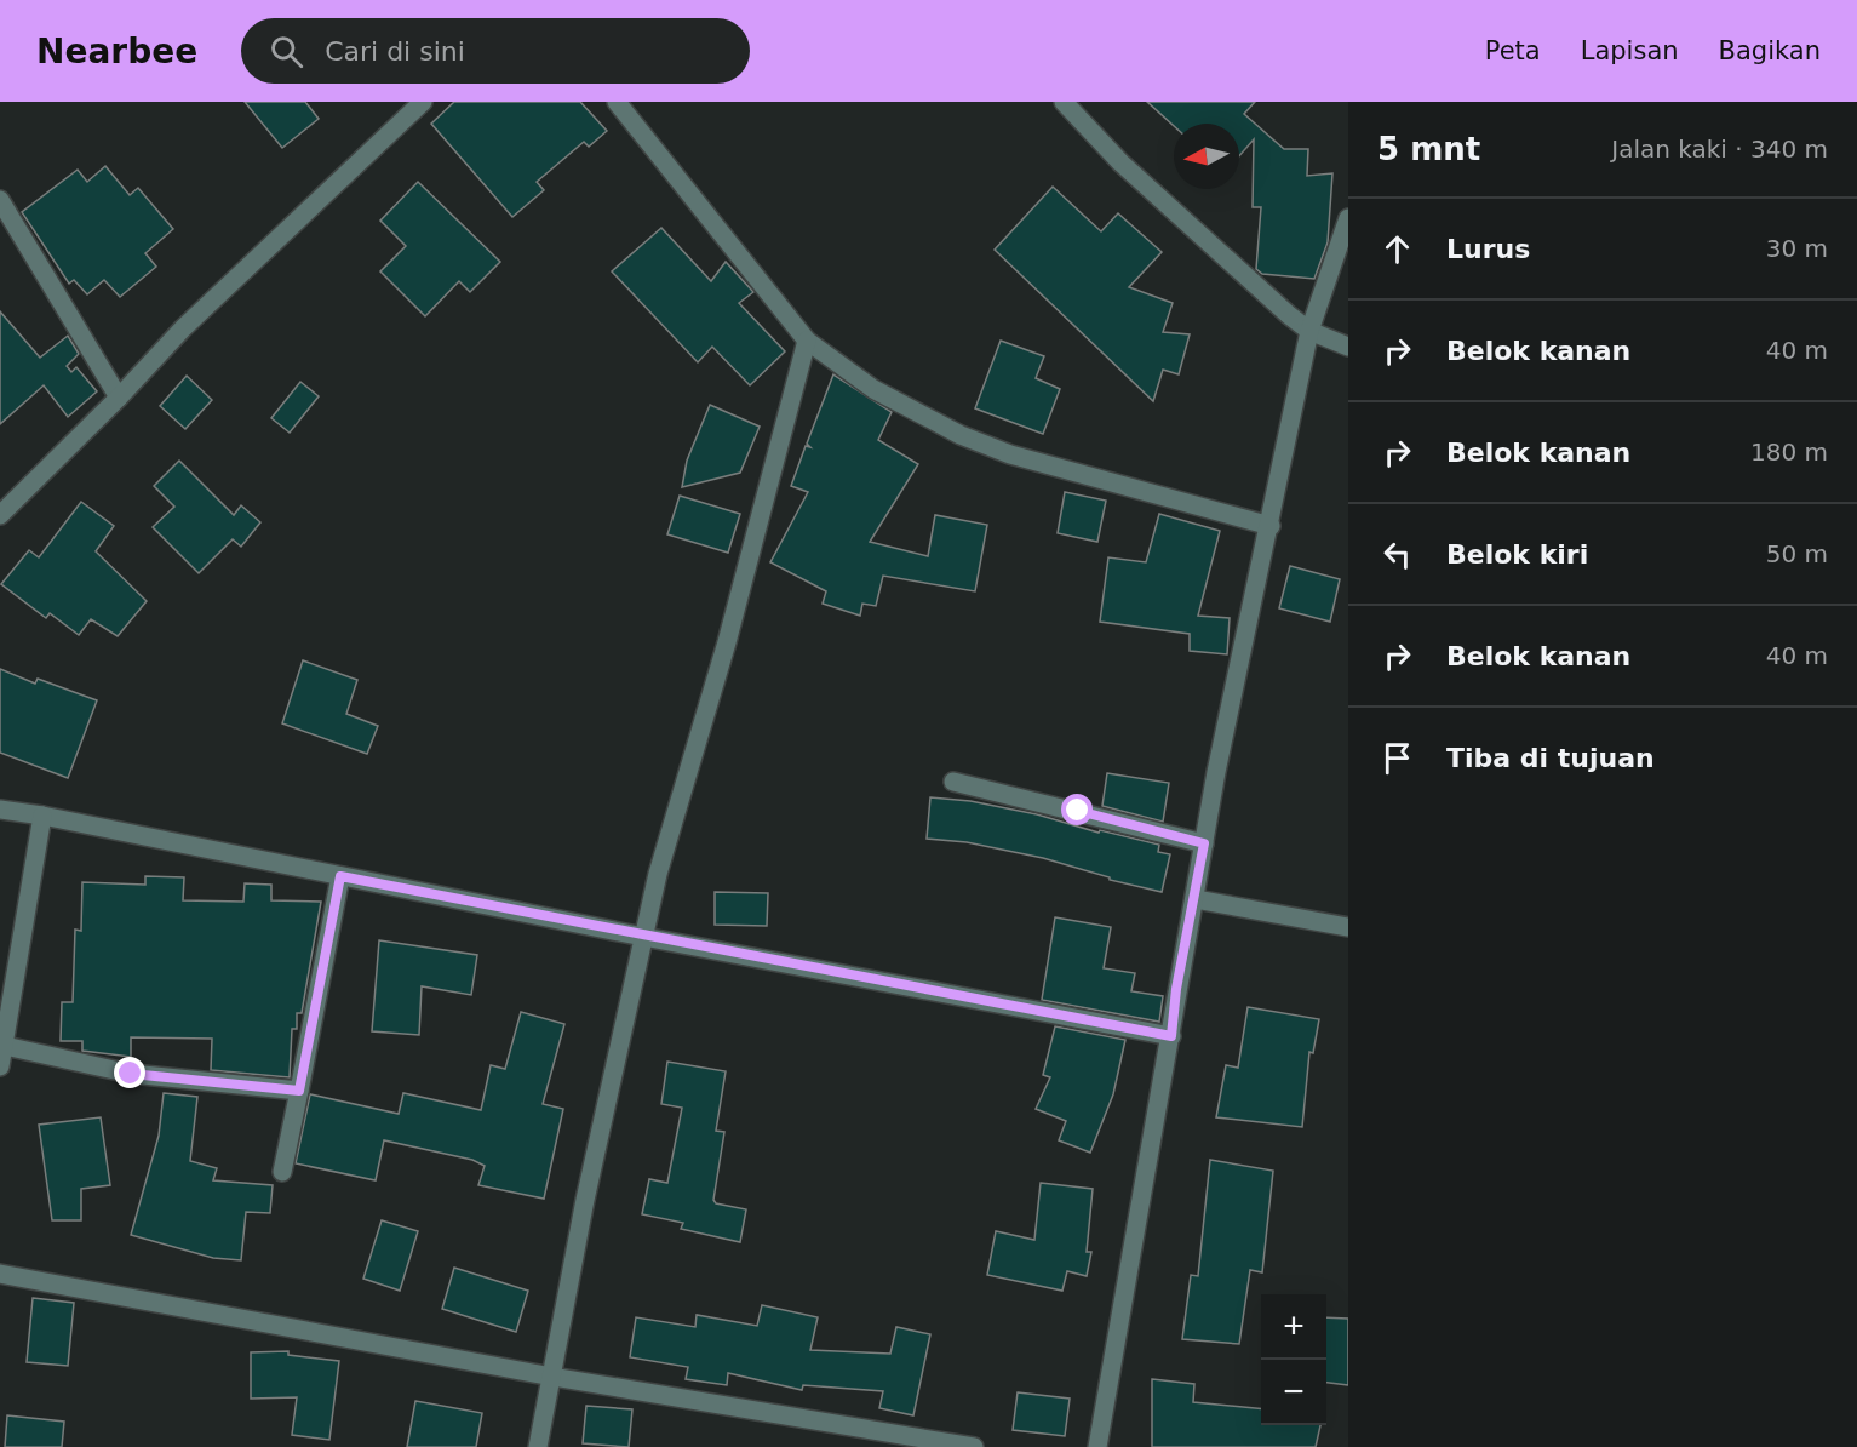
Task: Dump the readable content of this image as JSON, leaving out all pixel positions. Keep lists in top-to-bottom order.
{
  "north": "left",
  "page": {
    "header": "Nearbee",
    "search": "Cari di sini",
    "nav": ["Peta", "Lapisan", "Bagikan"],
    "heading": ["5 mnt", "Jalan kaki · 340 m"],
    "list": [
      ["Lurus", "30 m"],
      ["Belok kanan", "40 m"],
      ["Belok kanan", "180 m"],
      ["Belok kiri", "50 m"],
      ["Belok kanan", "40 m"],
      "Tiba di tujuan"
    ],
    "map_buttons": ["+", "−"]
  }
}
